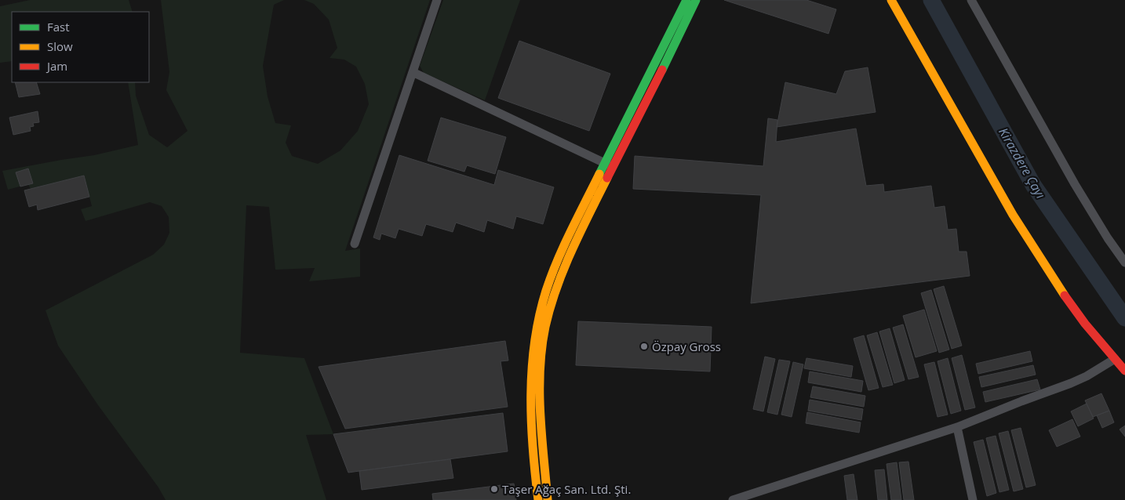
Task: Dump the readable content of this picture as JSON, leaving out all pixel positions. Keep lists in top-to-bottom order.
{
  "water": ["Kirazdere Çayı"],
  "places": ["Özpay Gross", "Taşer Ağaç San. Ltd. Şti."],
  "legend": ["Fast", "Slow", "Jam"]
}
